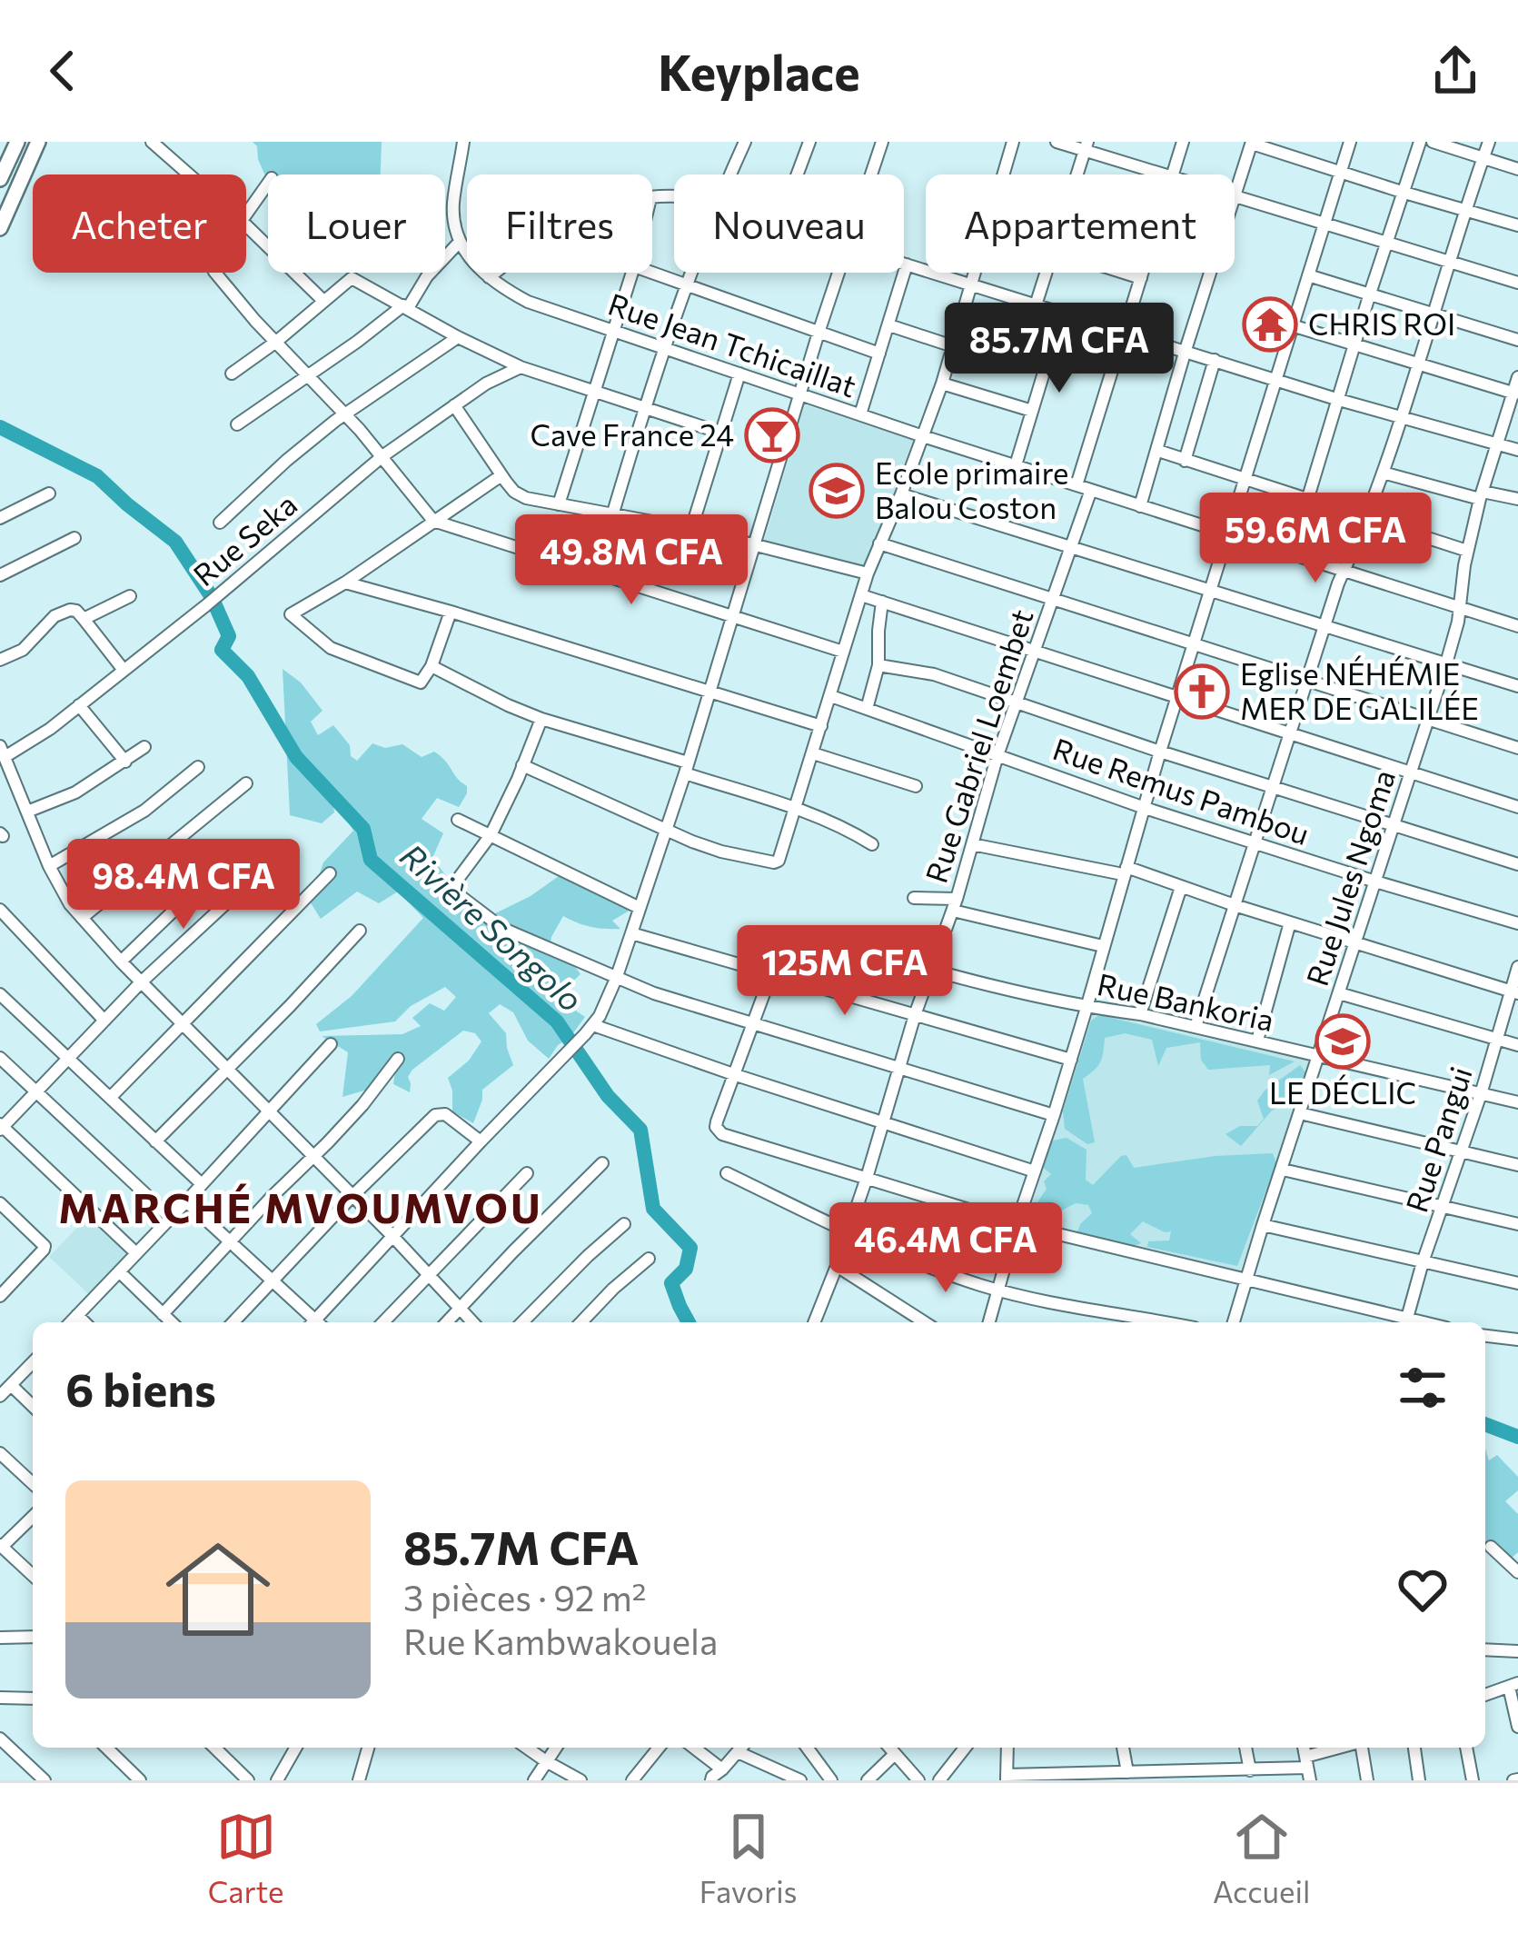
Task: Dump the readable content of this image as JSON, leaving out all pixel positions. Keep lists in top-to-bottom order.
{
  "streets": {
    "street": [
      "Rue Jean Tchicaillat",
      "Rue Seka",
      "Rue Gabriel Loembet",
      "Rue Remus Pambou",
      "Rue Jules Ngoma",
      "Rue Bankoria",
      "Rue Pangui"
    ]
  },
  "crossings": [
    ["Rue Jean Tchicaillat", "Rue Gabriel Loembet"],
    ["Rue Jean Tchicaillat", "Rue Jules Ngoma"],
    ["Rue Gabriel Loembet", "Rue Remus Pambou"],
    ["Rue Gabriel Loembet", "Rue Bankoria"],
    ["Rue Remus Pambou", "Rue Jules Ngoma"],
    ["Rue Jules Ngoma", "Rue Bankoria"],
    ["Rue Bankoria", "Rue Pangui"]
  ],
  "districts": ["MARCHÉ MVOUMVOU"],
  "water": ["Rivière Songolo"],
  "places": {
    "temple": ["CHRIS ROI"],
    "bar": ["Cave France 24"],
    "school or university": ["Ecole primaire Balou Coston", "LE DÉCLIC"],
    "church": ["Eglise NÉHÉMIE MER DE GALILÉE"]
  },
  "page": {
    "header": "Keyplace",
    "chip": [
      "Acheter",
      "Louer",
      "Filtres",
      "Nouveau",
      "Appartement"
    ],
    "price": [
      "85.7M CFA",
      "59.6M CFA",
      "49.8M CFA",
      "98.4M CFA",
      "125M CFA",
      "46.4M CFA"
    ],
    "heading": "6 biens",
    "list": [
      {
        "name": "85.7M CFA",
        "note": "3 pièces · 92 m² · Rue Kambwakouela"
      }
    ],
    "tabs": ["Carte", "Favoris", "Accueil"]
  }
}
